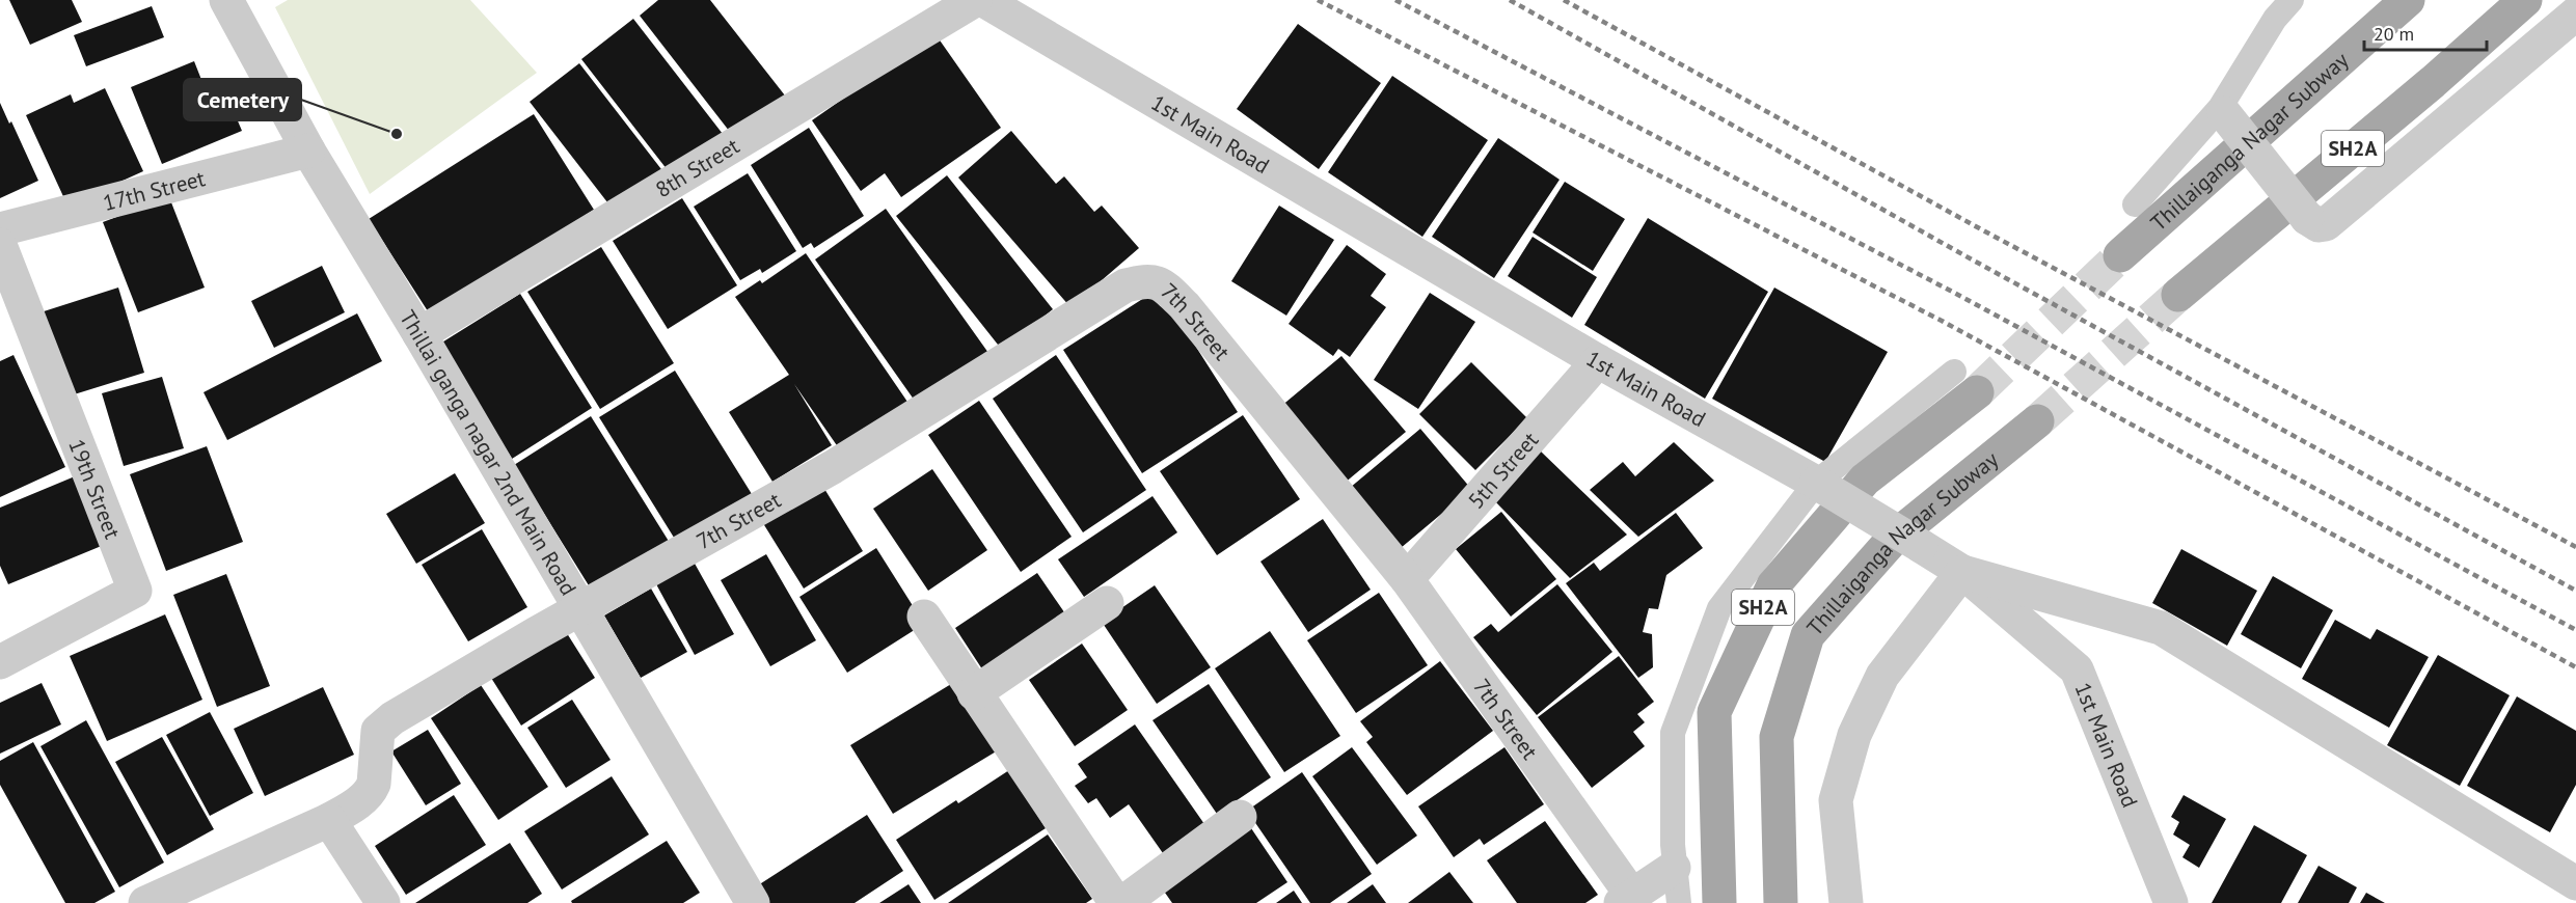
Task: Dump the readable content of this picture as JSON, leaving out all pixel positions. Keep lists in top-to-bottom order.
{
  "streets": {
    "main road": ["Thillaiganga Nagar Subway", "SH2A"],
    "street": [
      "1st Main Road",
      "8th Street",
      "17th Street",
      "7th Street",
      "Thillai ganga nagar 2nd Main Road",
      "5th Street",
      "19th Street"
    ]
  },
  "crossings": [
    ["1st Main Road", "5th Street"],
    ["8th Street", "Thillai ganga nagar 2nd Main Road"],
    ["17th Street", "Thillai ganga nagar 2nd Main Road"],
    ["7th Street", "Thillai ganga nagar 2nd Main Road"],
    ["7th Street", "5th Street"]
  ],
  "places": ["Cemetery"],
  "scale_bar": "20 m"
}
